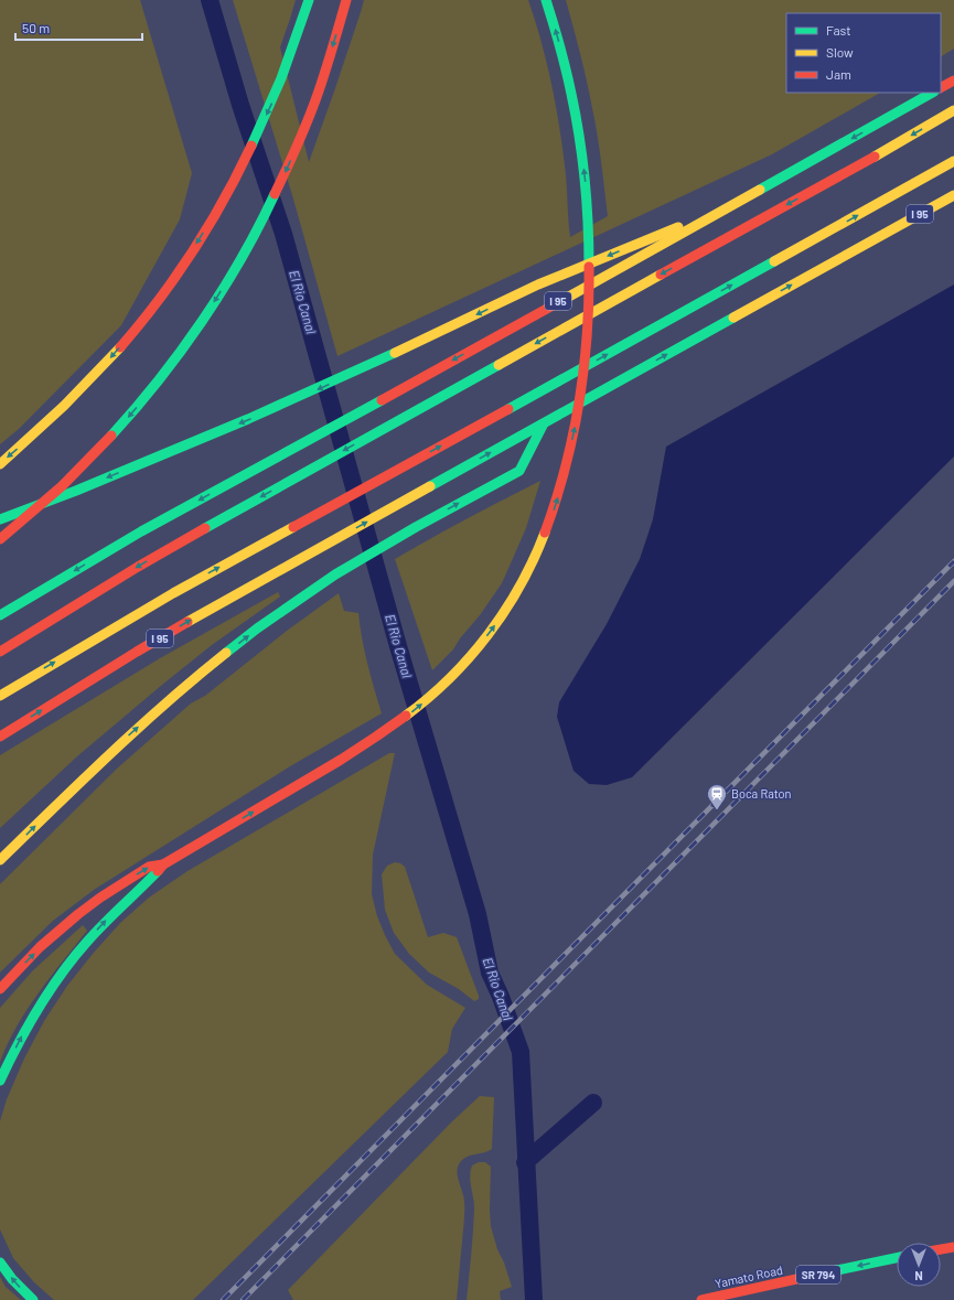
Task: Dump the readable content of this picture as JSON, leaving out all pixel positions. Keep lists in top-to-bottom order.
{
  "streets": {
    "main road": ["I 95", "SR 794", "Yamato Road"]
  },
  "one_way": ["Yamato Road"],
  "water": ["El Rio Canal"],
  "places": {
    "station": ["Boca Raton"]
  },
  "legend": ["Fast", "Slow", "Jam"],
  "scale_bar": "50 m",
  "north": "bottom"
}
